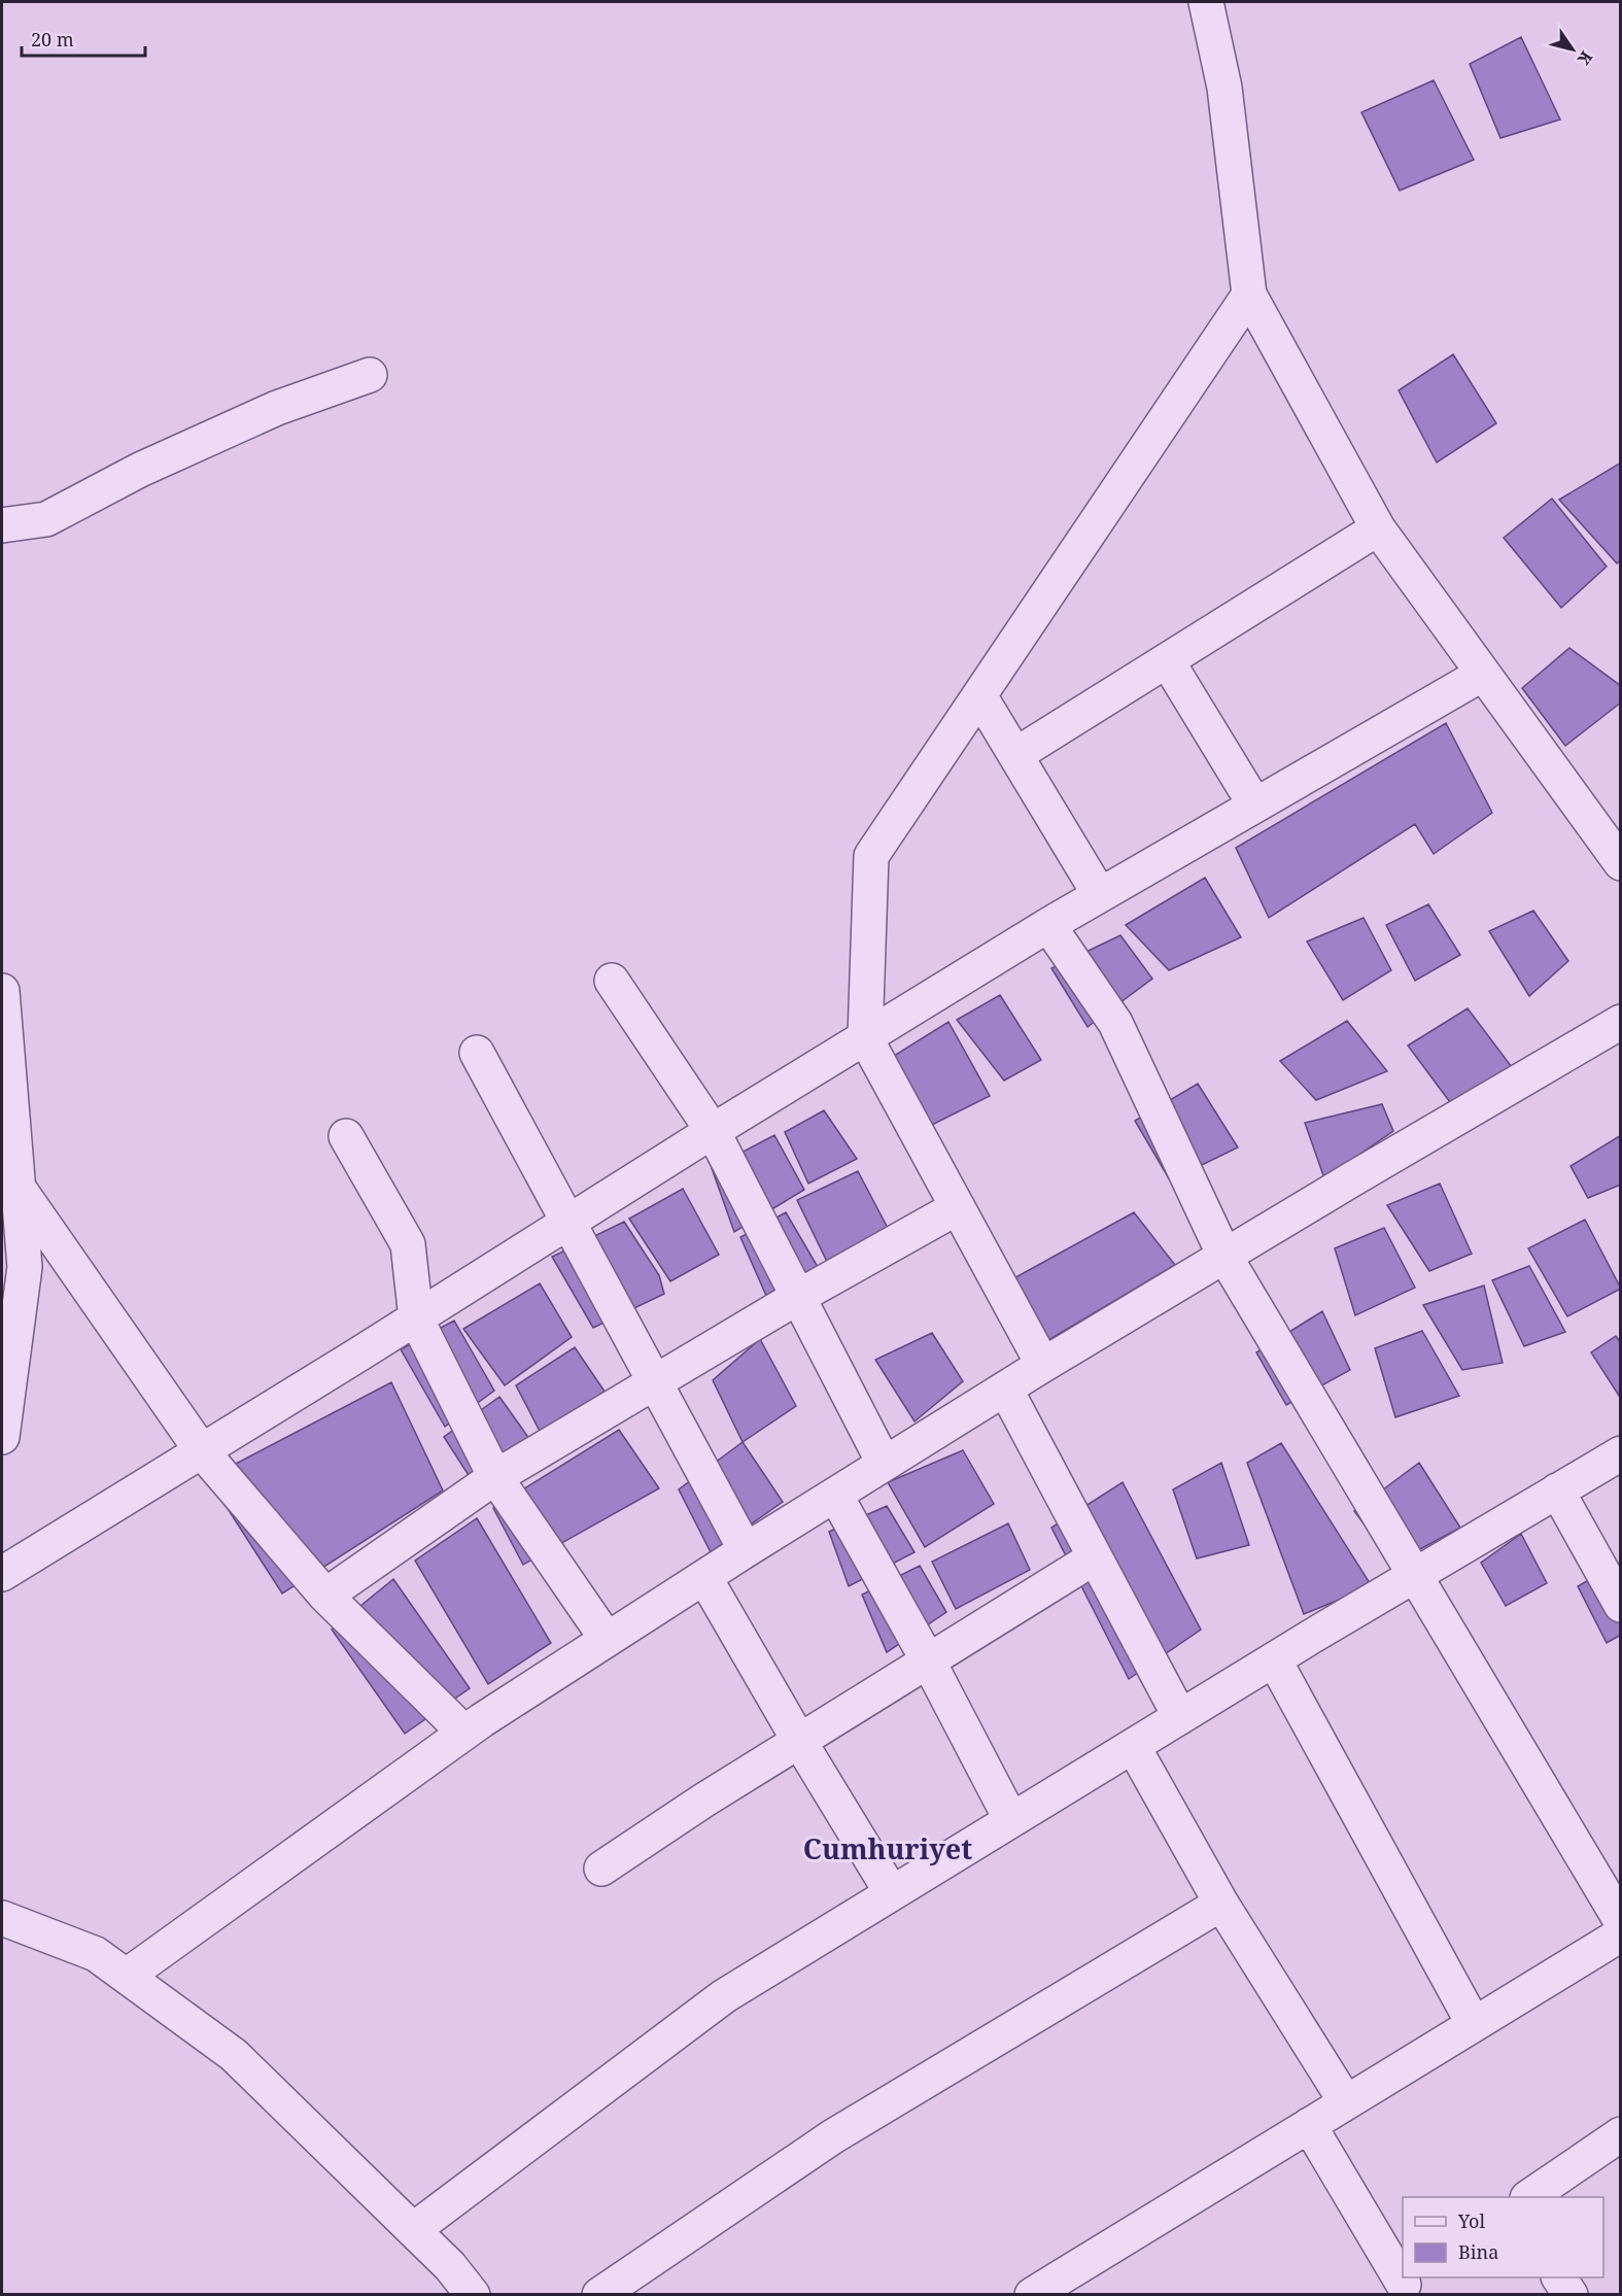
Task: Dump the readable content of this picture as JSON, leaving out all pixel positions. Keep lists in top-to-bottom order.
{
  "districts": ["Cumhuriyet"],
  "legend": ["Yol", "Bina"],
  "scale_bar": "20 m",
  "north": "bottom right"
}
